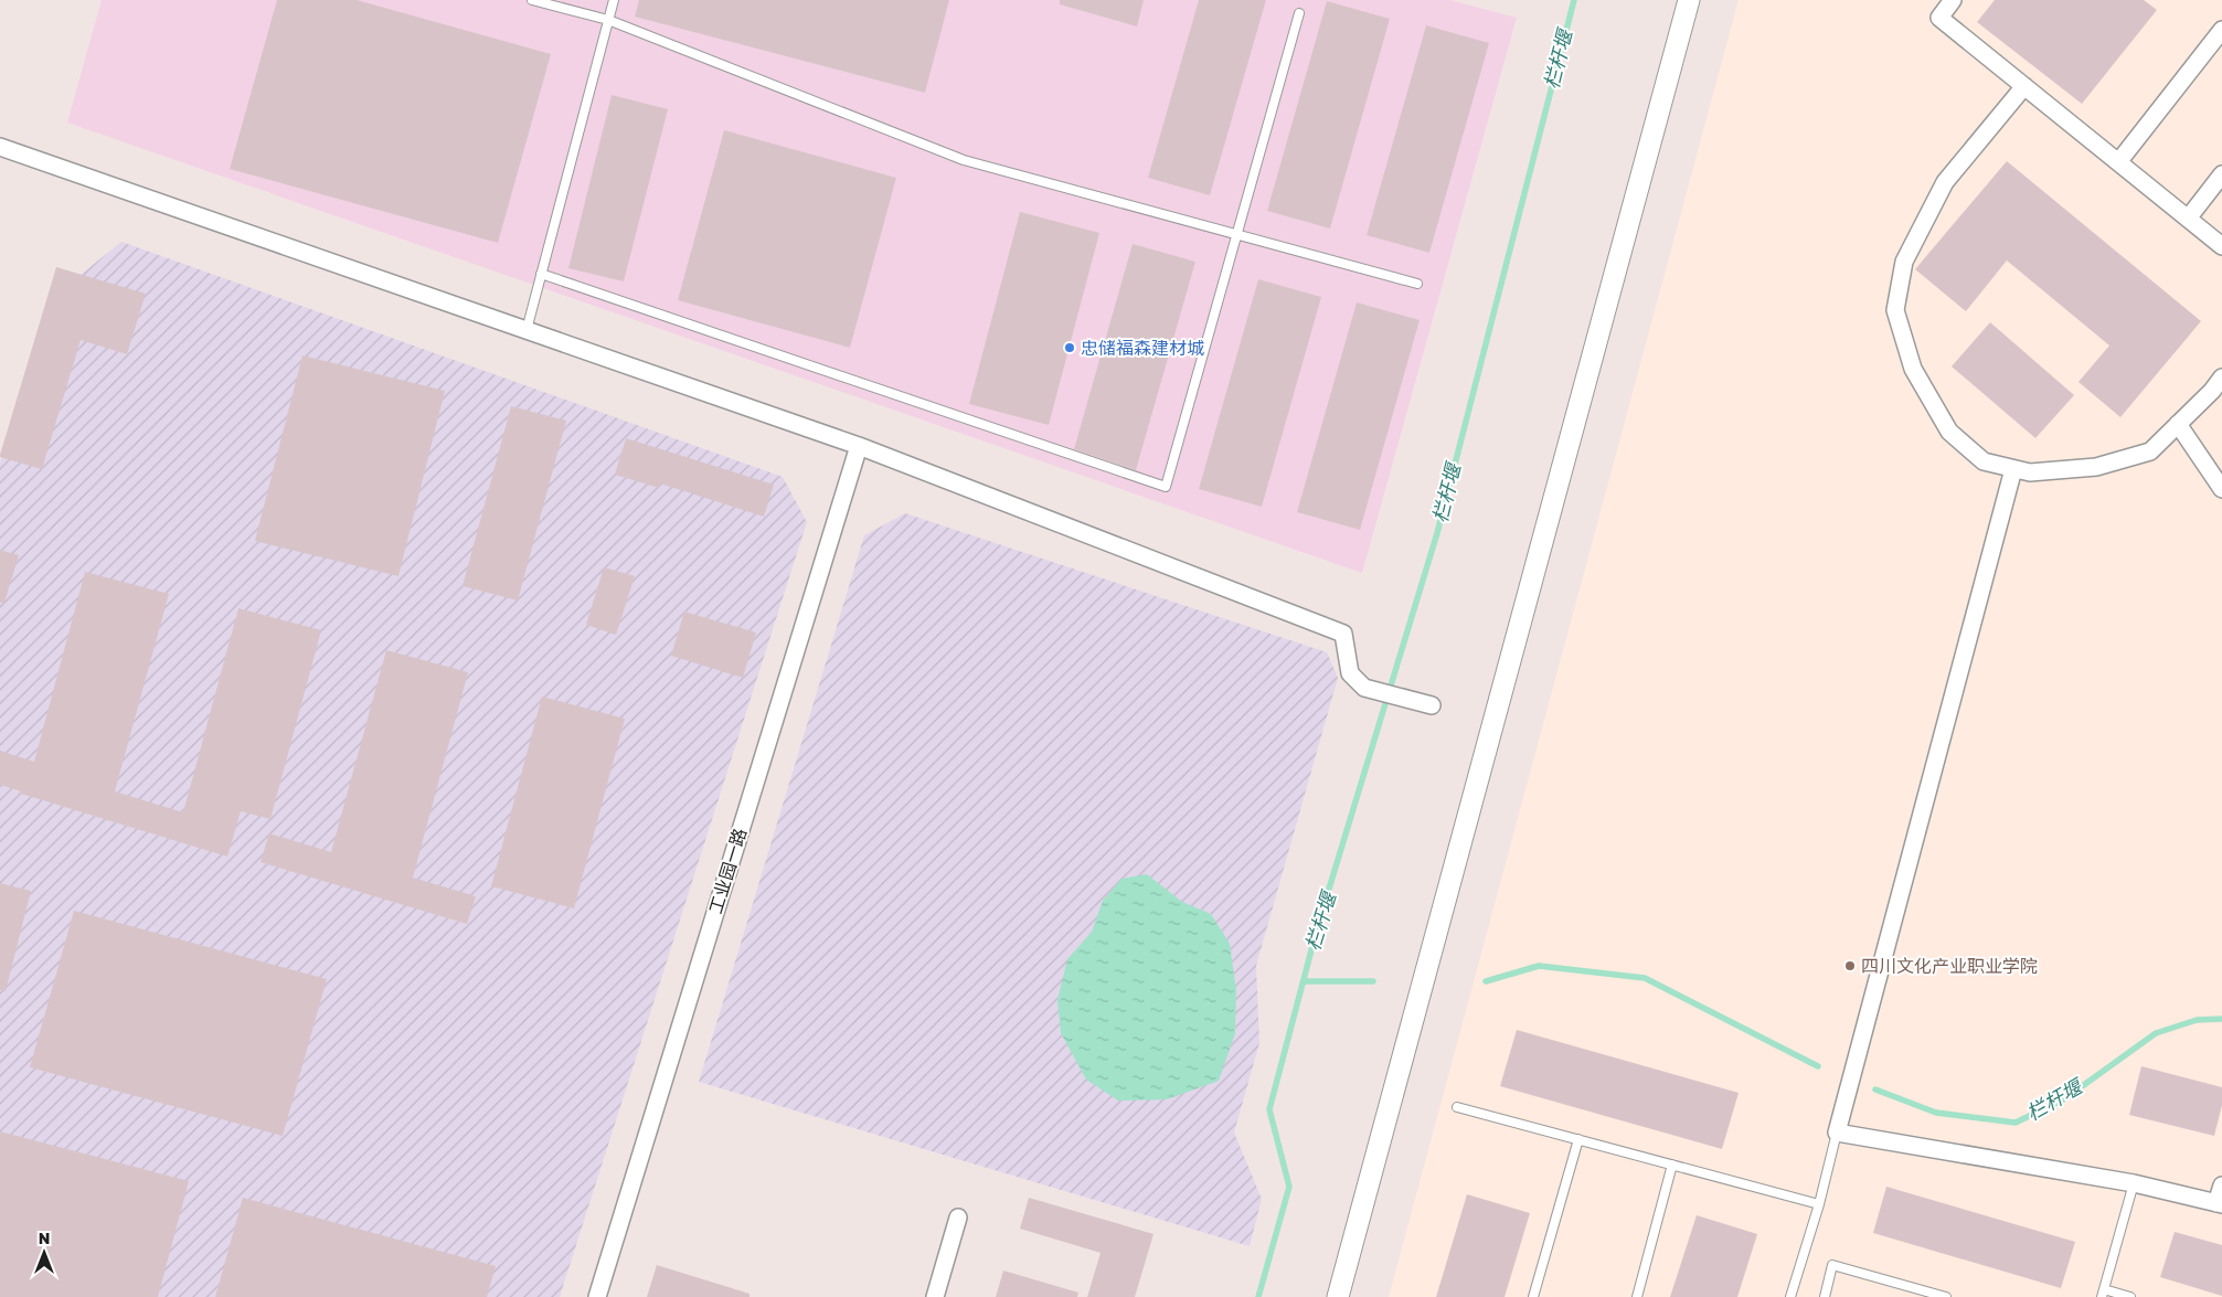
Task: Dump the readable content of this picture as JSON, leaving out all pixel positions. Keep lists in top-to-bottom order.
{
  "streets": {
    "street": ["工业园一路"]
  },
  "water": ["栏杆堰"],
  "places": ["忠储福森建材城", "四川文化产业职业学院"],
  "north": "top"
}
